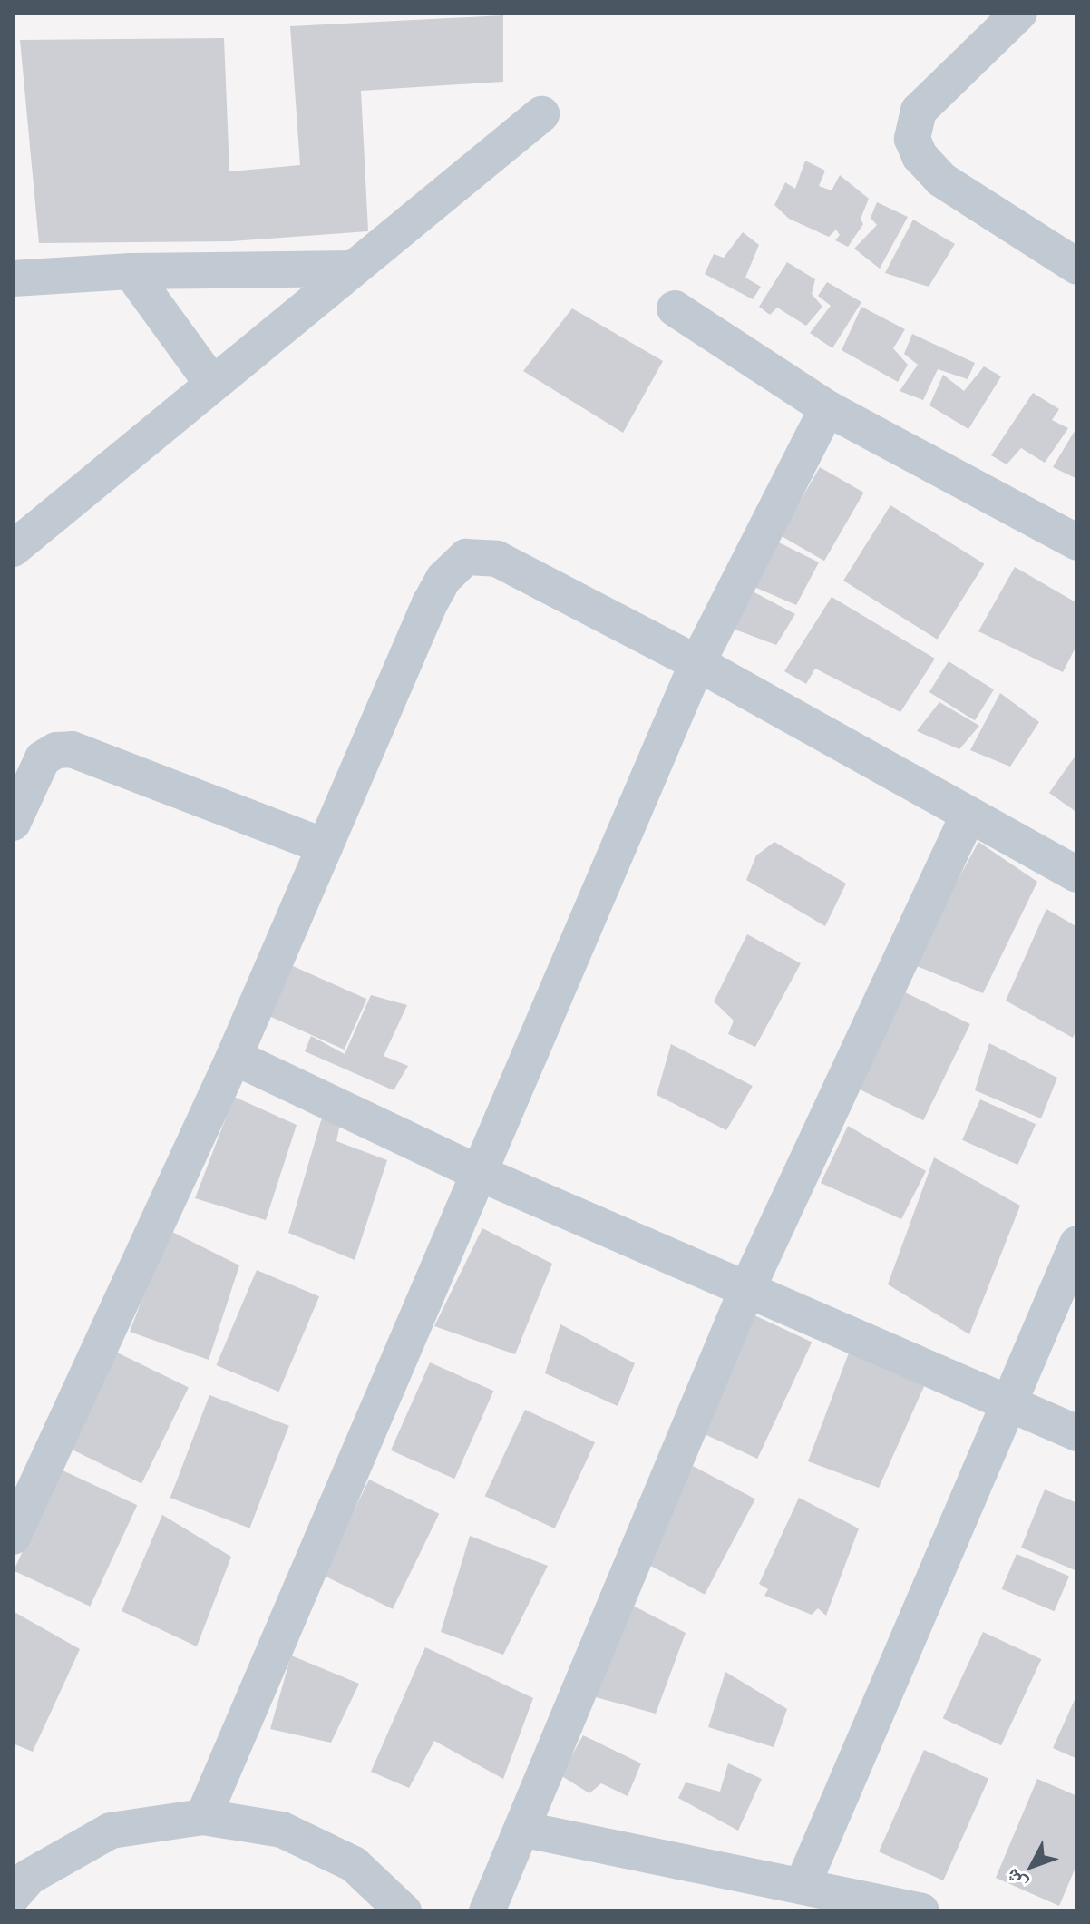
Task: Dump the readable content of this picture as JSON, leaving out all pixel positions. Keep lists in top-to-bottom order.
{
  "north": "bottom left"
}
